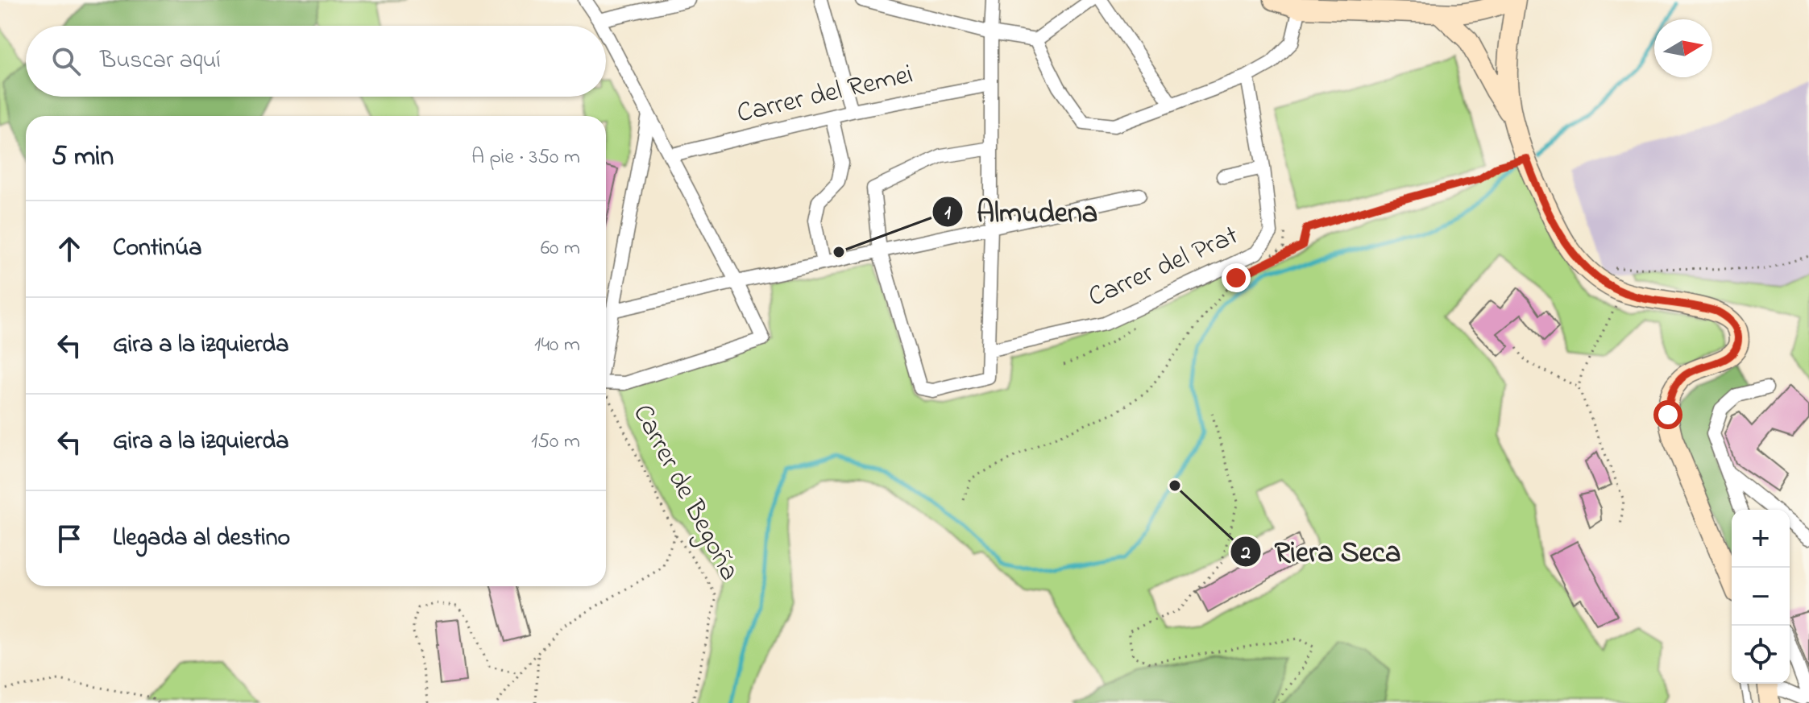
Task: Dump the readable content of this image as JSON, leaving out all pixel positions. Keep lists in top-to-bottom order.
{
  "streets": {
    "street": ["Carrer del Remei", "Carrer del Prat", "Carrer de Begoña"]
  },
  "places": ["Almudena", "Riera Seca"],
  "north": "right",
  "page": {
    "search": "Buscar aquí",
    "heading": ["5 min", "A pie · 350 m"],
    "list": [
      ["Continúa", "60 m"],
      ["Gira a la izquierda", "140 m"],
      ["Gira a la izquierda", "150 m"],
      "Llegada al destino"
    ],
    "map_buttons": ["+", "−"]
  }
}
